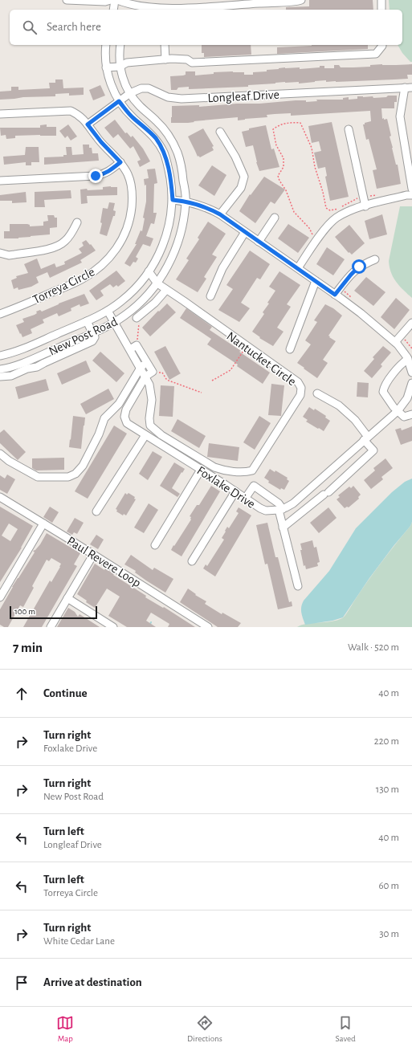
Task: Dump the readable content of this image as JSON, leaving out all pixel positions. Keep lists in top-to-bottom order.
{
  "streets": {
    "street": [
      "Longleaf Drive",
      "Torreya Circle",
      "New Post Road",
      "Nantucket Circle",
      "Foxlake Drive",
      "Paul Revere Loop"
    ]
  },
  "crossings": [
    ["Longleaf Drive", "Torreya Circle"],
    ["Longleaf Drive", "New Post Road"],
    ["New Post Road", "Nantucket Circle"],
    ["Nantucket Circle", "Foxlake Drive"]
  ],
  "scale_bar": "100 m",
  "page": {
    "search": "Search here",
    "scale": "100 m",
    "heading": ["7 min", "Walk · 520 m"],
    "list": [
      ["Continue", "40 m"],
      ["Turn right", "Foxlake Drive", "220 m"],
      ["Turn right", "New Post Road", "130 m"],
      ["Turn left", "Longleaf Drive", "40 m"],
      ["Turn left", "Torreya Circle", "60 m"],
      ["Turn right", "White Cedar Lane", "30 m"],
      "Arrive at destination"
    ],
    "nav": ["Map", "Directions", "Saved"]
  }
}
